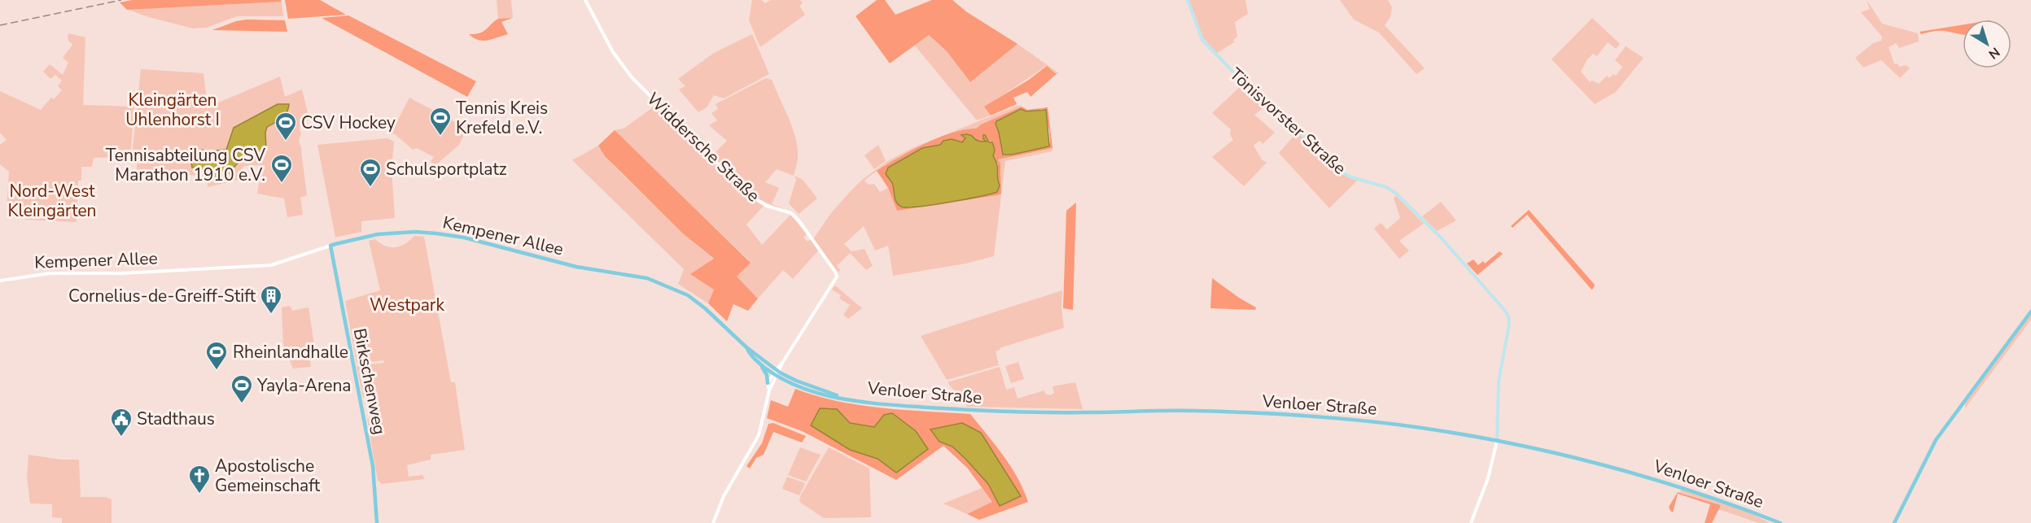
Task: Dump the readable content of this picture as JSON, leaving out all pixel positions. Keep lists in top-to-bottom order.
{
  "streets": {
    "main road": [
      "Tönisvorster Straße",
      "Kempener Allee",
      "Birkschenweg",
      "Venloer Straße"
    ],
    "street": ["Widdersche Straße"]
  },
  "crossings": [
    ["Tönisvorster Straße", "Venloer Straße"],
    ["Widdersche Straße", "Kempener Allee"],
    ["Widdersche Straße", "Venloer Straße"],
    ["Kempener Allee", "Birkschenweg"],
    ["Kempener Allee", "Venloer Straße"]
  ],
  "parks": ["Kleingärten Uhlenhorst I", "Nord-West Kleingärten", "Westpark"],
  "places": {
    "sports": [
      "Tennis Kreis Krefeld e.V.",
      "CSV Hockey",
      "Tennisabteilung CSV Marathon 1910 e.V.",
      "Schulsportplatz",
      "Rheinlandhalle",
      "Yayla-Arena"
    ],
    "building": ["Cornelius-de-Greiff-Stift"],
    "public building": ["Stadthaus"],
    "church": ["Apostolische Gemeinschaft"]
  },
  "north": "bottom right"
}
